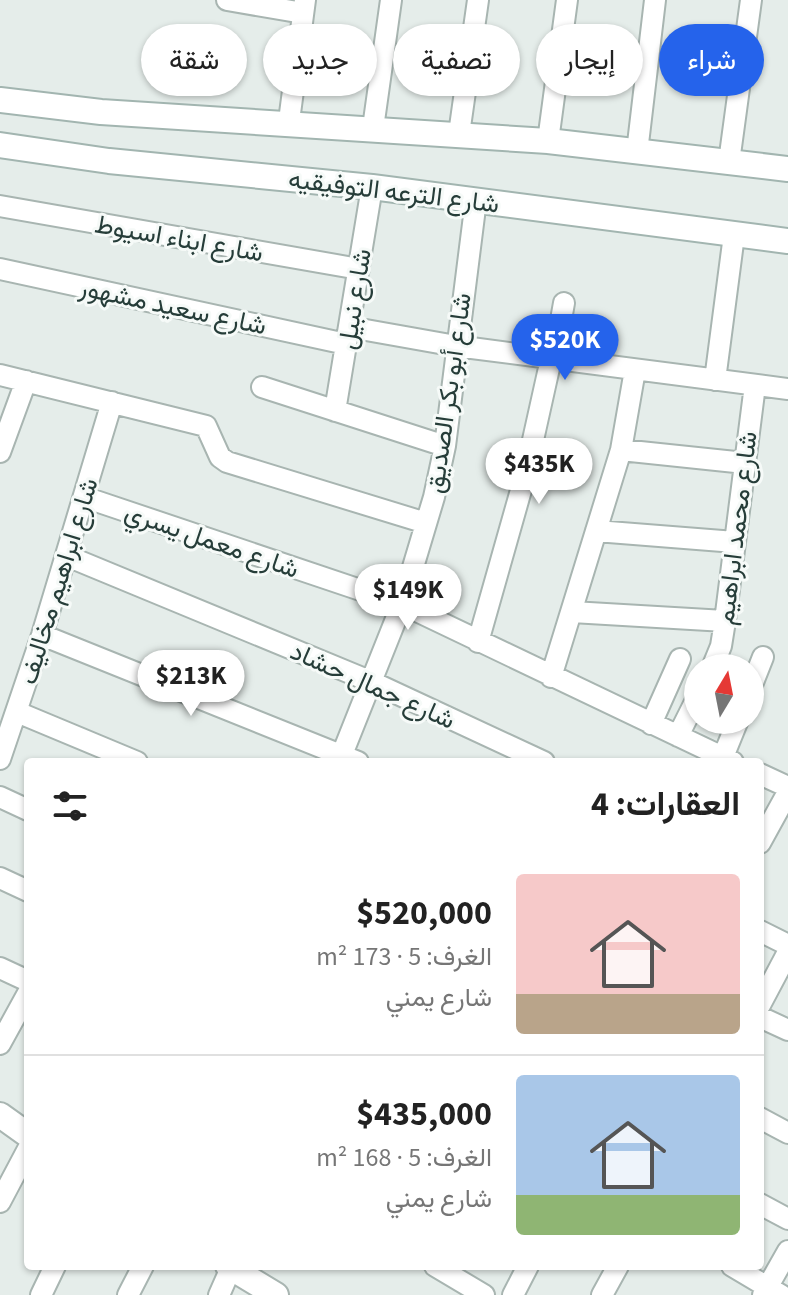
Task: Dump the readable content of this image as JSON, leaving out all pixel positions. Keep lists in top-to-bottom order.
{
  "streets": {
    "main road": ["شارع الترعه التوفيقيه"],
    "street": [
      "شارع ابناء اسيوط",
      "شارع نبيل",
      "شارع سعيد مشهور",
      "شارع أبو بكر الصديق",
      "شارع محمد ابراهيم",
      "شارع معمل يسري",
      "شارع ابراهيم مخاليف",
      "شارع جمال حشاد"
    ]
  },
  "crossings": [
    ["شارع الترعه التوفيقيه", "شارع نبيل"],
    ["شارع الترعه التوفيقيه", "شارع أبو بكر الصديق"],
    ["شارع ابناء اسيوط", "شارع نبيل"],
    ["شارع نبيل", "شارع سعيد مشهور"],
    ["شارع سعيد مشهور", "شارع أبو بكر الصديق"],
    ["شارع سعيد مشهور", "شارع محمد ابراهيم"],
    ["شارع أبو بكر الصديق", "شارع معمل يسري"],
    ["شارع أبو بكر الصديق", "شارع جمال حشاد"],
    ["شارع معمل يسري", "شارع ابراهيم مخاليف"],
    ["شارع ابراهيم مخاليف", "شارع جمال حشاد"]
  ],
  "north": "top",
  "page": {
    "chip": [
      "شراء",
      "إيجار",
      "تصفية",
      "جديد",
      "شقة"
    ],
    "price": [
      "$520K",
      "$435K",
      "$149K",
      "$213K"
    ],
    "heading": "العقارات: 4",
    "list": [
      {
        "name": "$520,000",
        "note": "الغرف: 5 · 173 m² · شارع يمني"
      },
      {
        "name": "$435,000",
        "note": "الغرف: 5 · 168 m² · شارع يمني"
      }
    ]
  }
}
